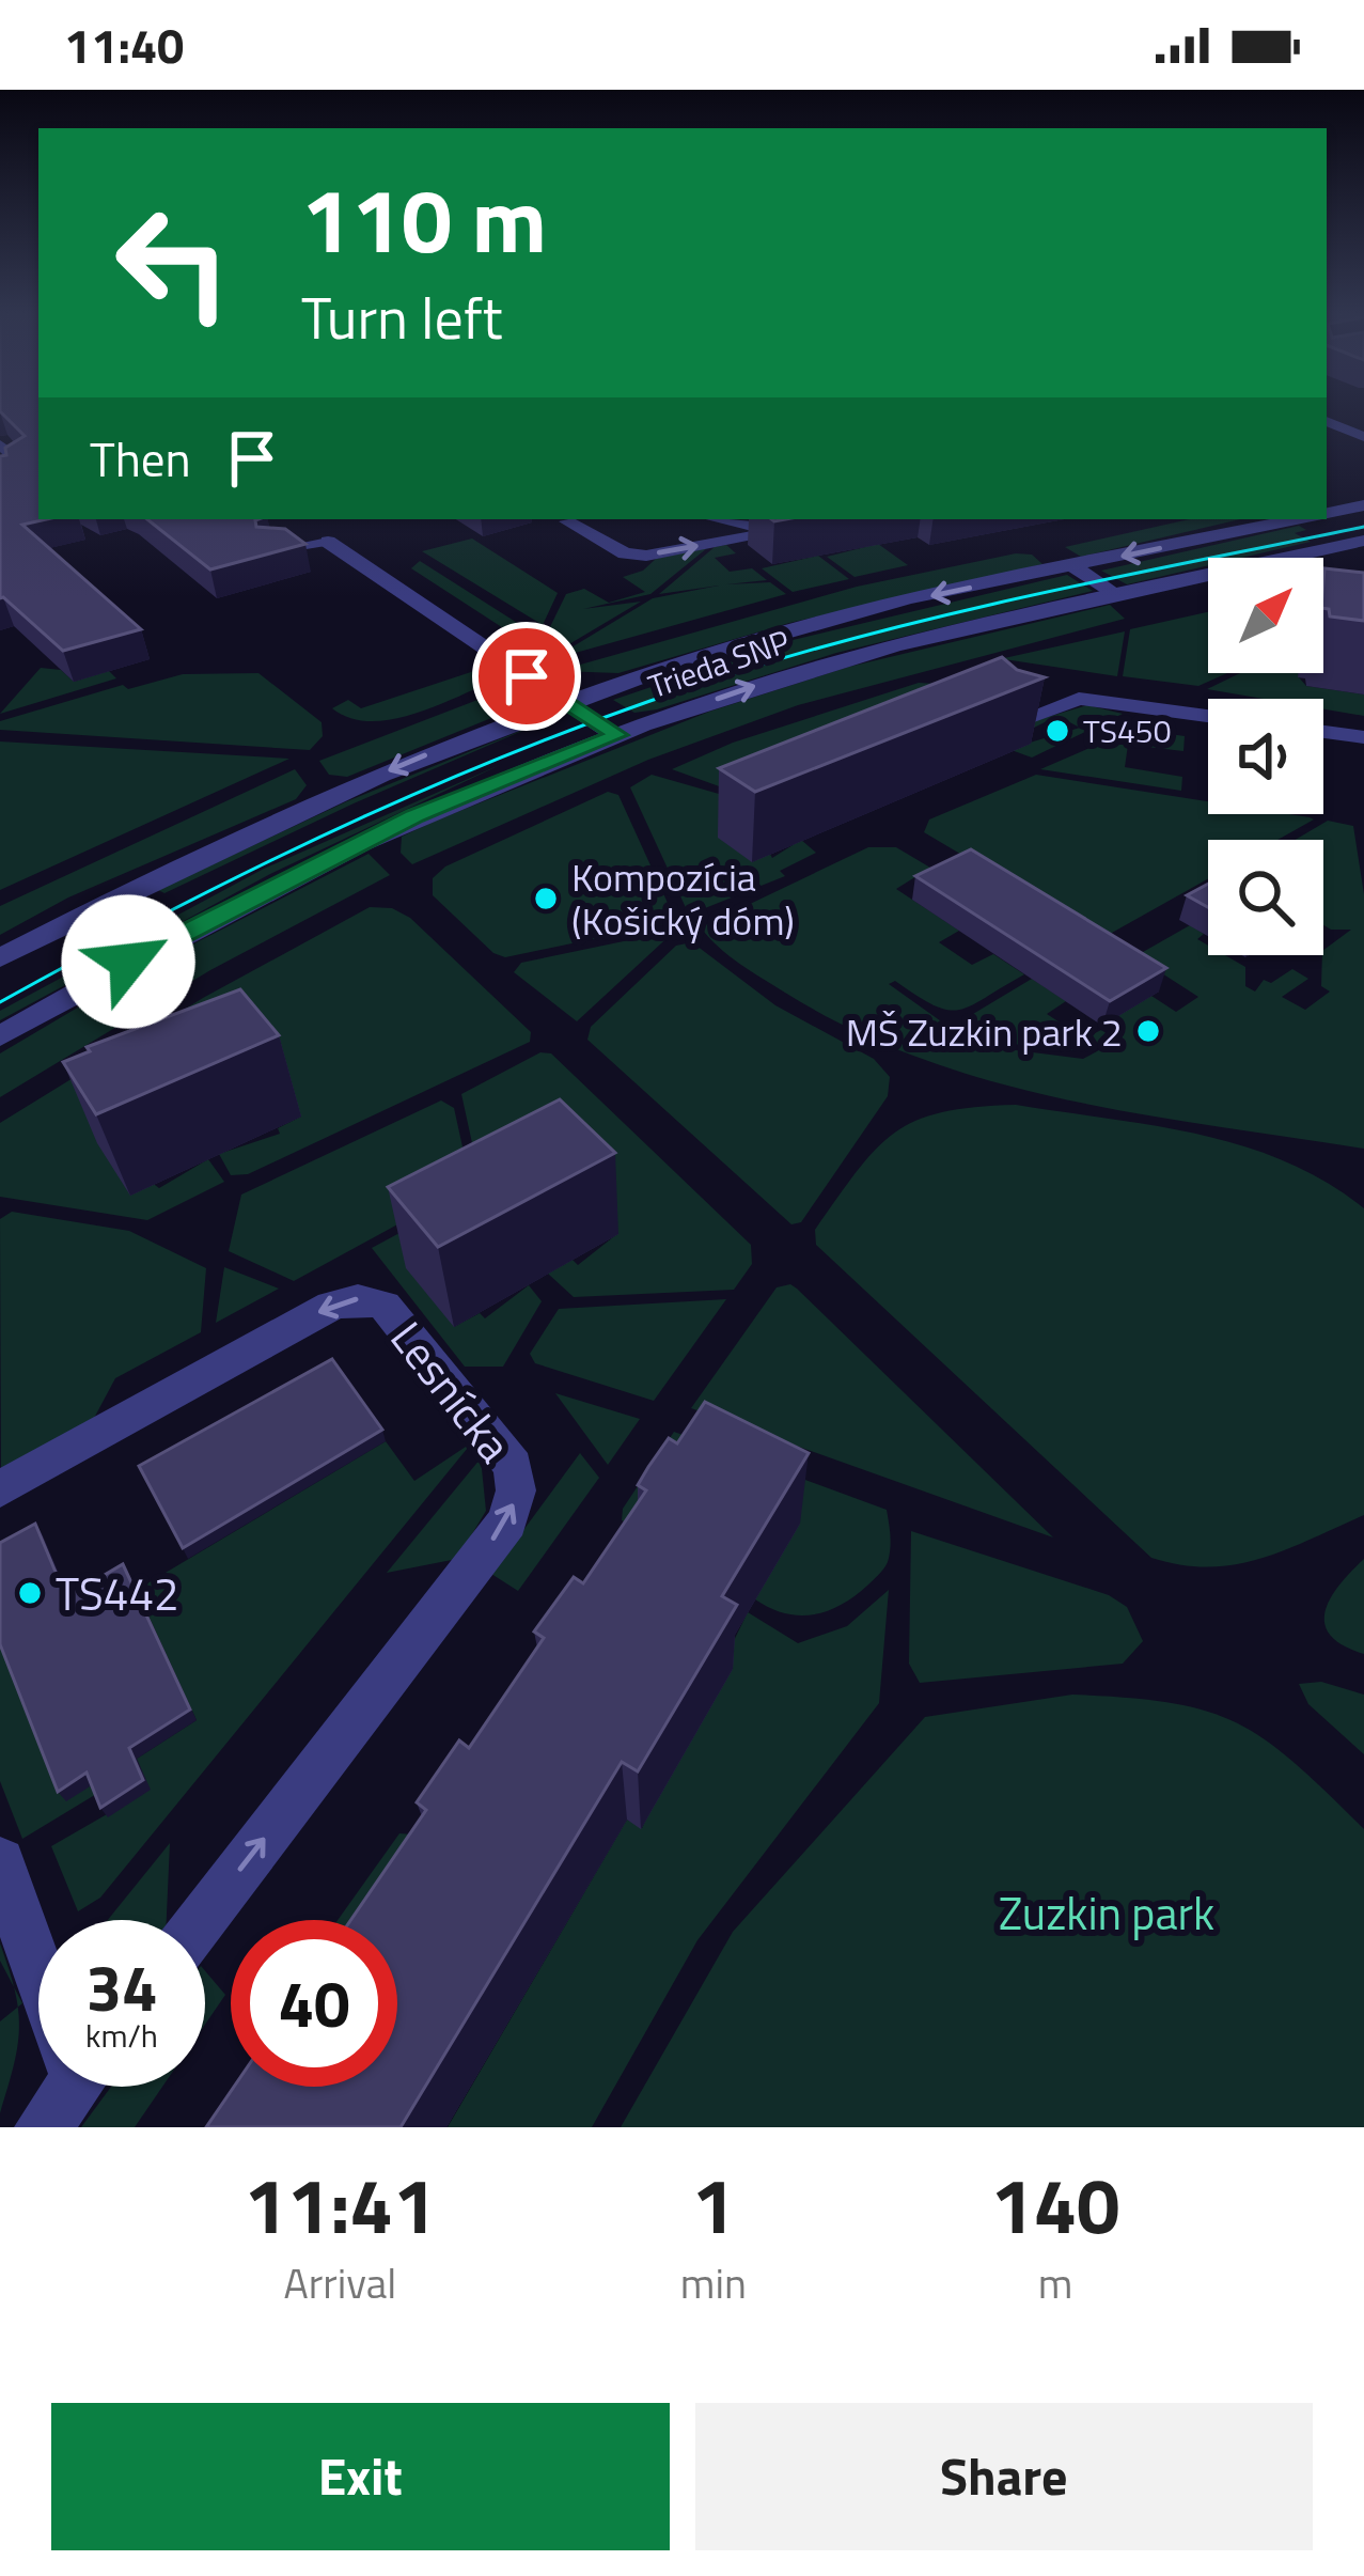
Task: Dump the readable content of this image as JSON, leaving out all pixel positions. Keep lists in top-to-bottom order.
{
  "streets": {
    "street": ["Trieda SNP", "Lesnícka"]
  },
  "parks": ["Zuzkin park"],
  "places": [
    "TS450",
    "Kompozícia (Košický dóm)",
    "MŠ Zuzkin park 2",
    "TS442"
  ],
  "north": "top right",
  "page": {
    "status": "11:40",
    "turn": ["110 m", "Turn left"],
    "then": "Then",
    "speed": "34 km/h",
    "limit": "40",
    "eta": [
      "11:41",
      "Arrival",
      "1",
      "min",
      "140",
      "m"
    ],
    "buttons": ["Exit", "Share"]
  }
}
